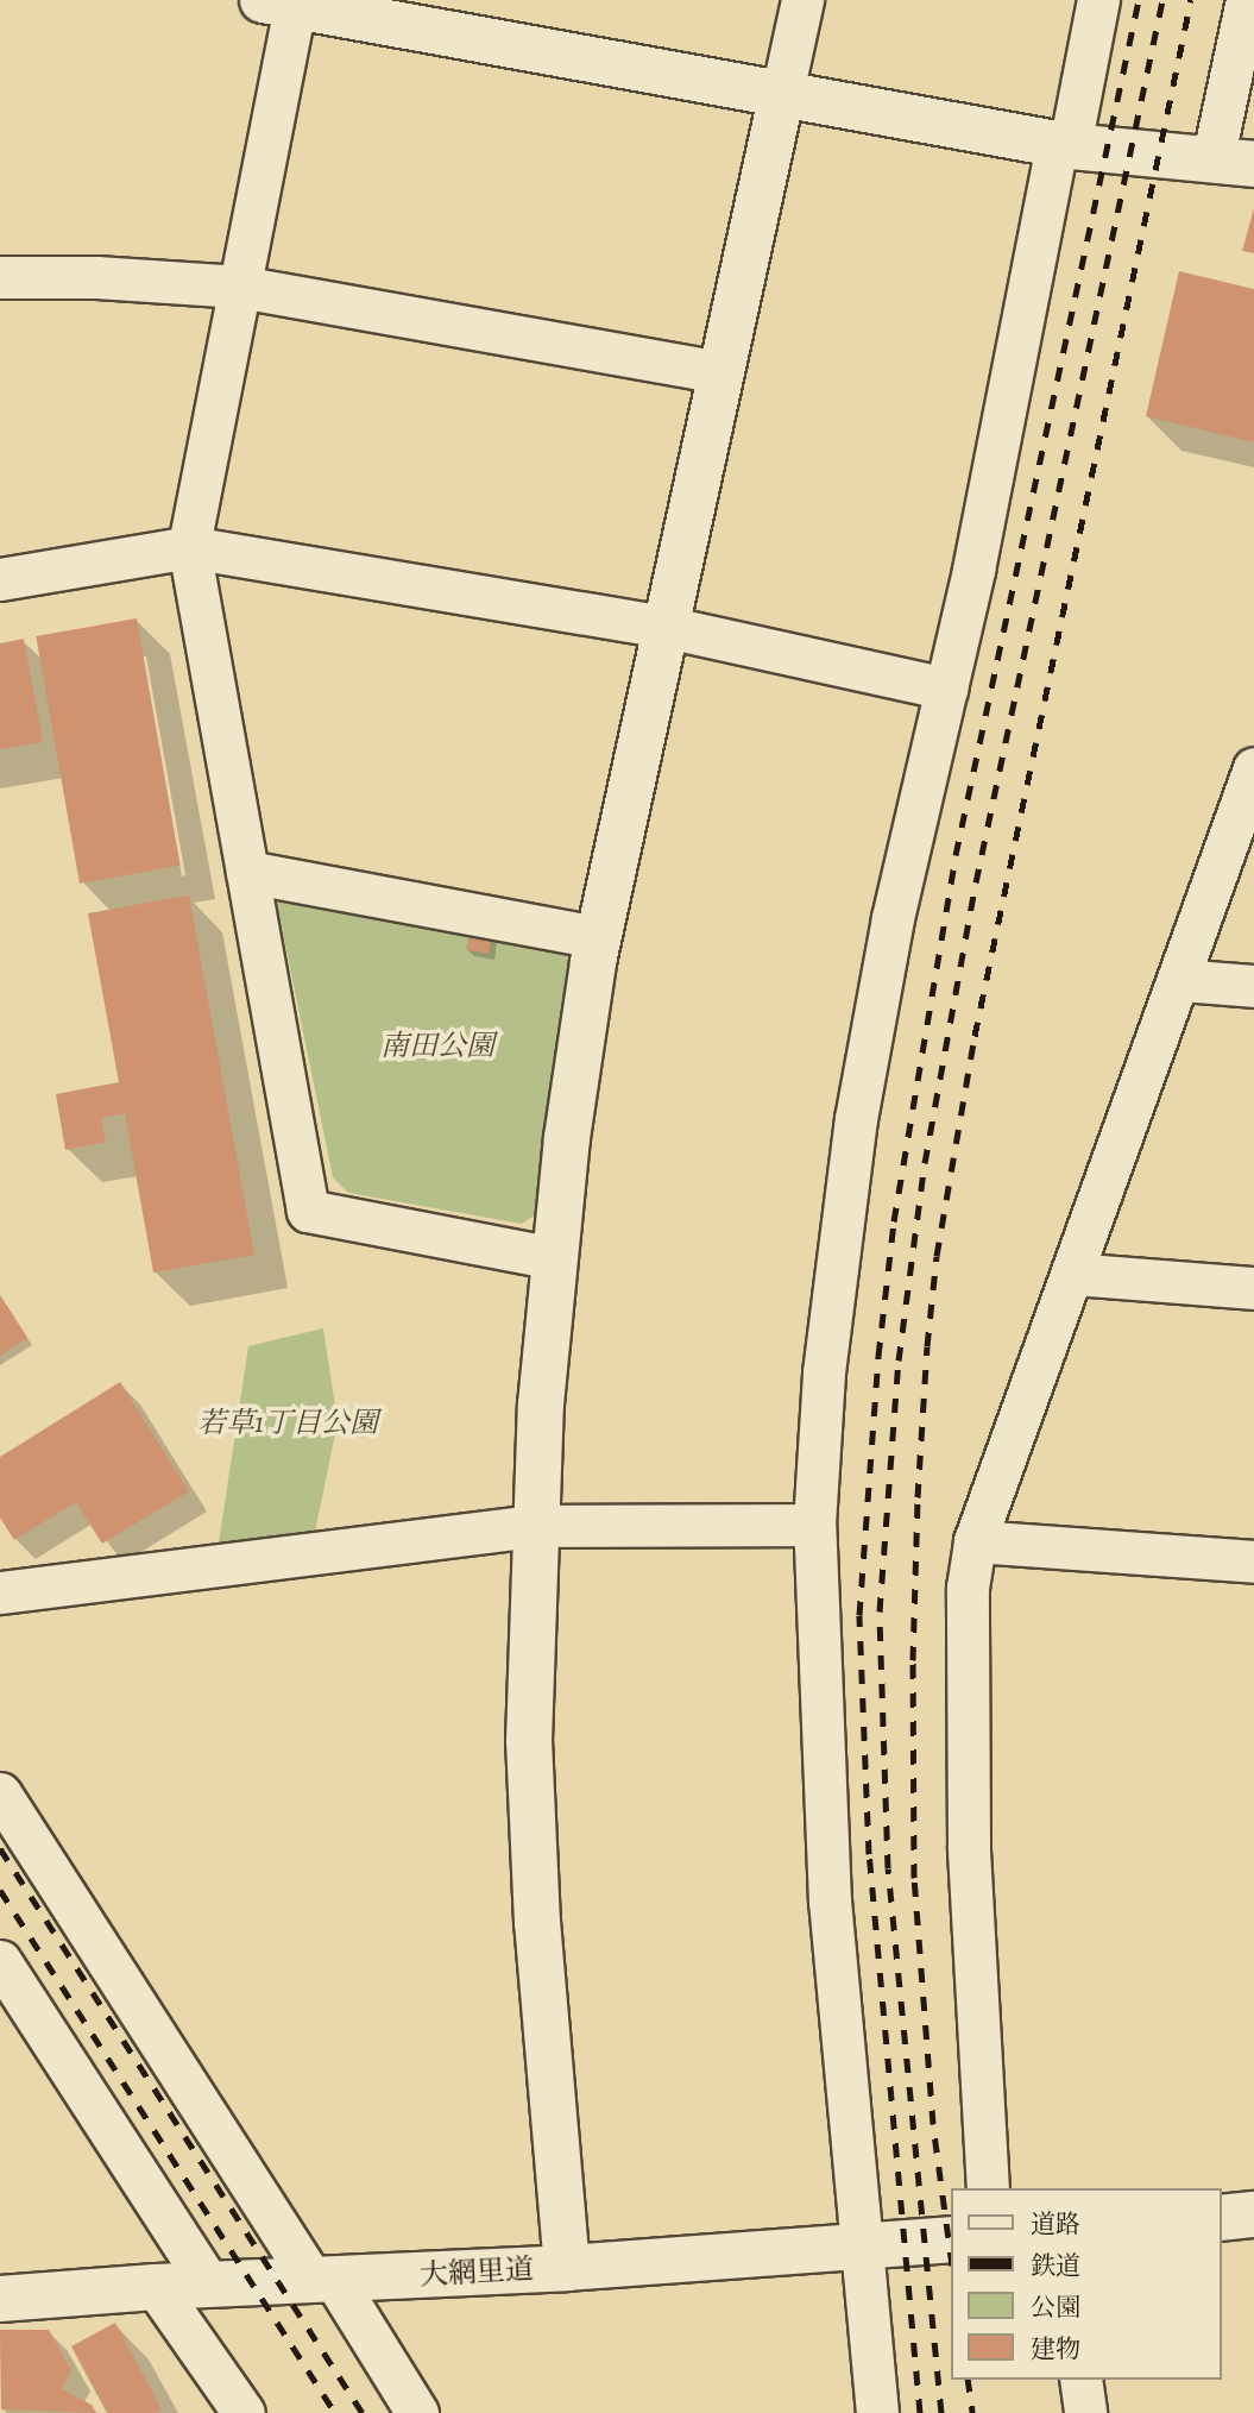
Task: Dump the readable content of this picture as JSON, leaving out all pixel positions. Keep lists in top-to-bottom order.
{
  "streets": {
    "street": ["大網里道"]
  },
  "parks": ["南田公園", "若草1丁目公園"],
  "legend": [
    "道路",
    "鉄道",
    "公園",
    "建物"
  ]
}
